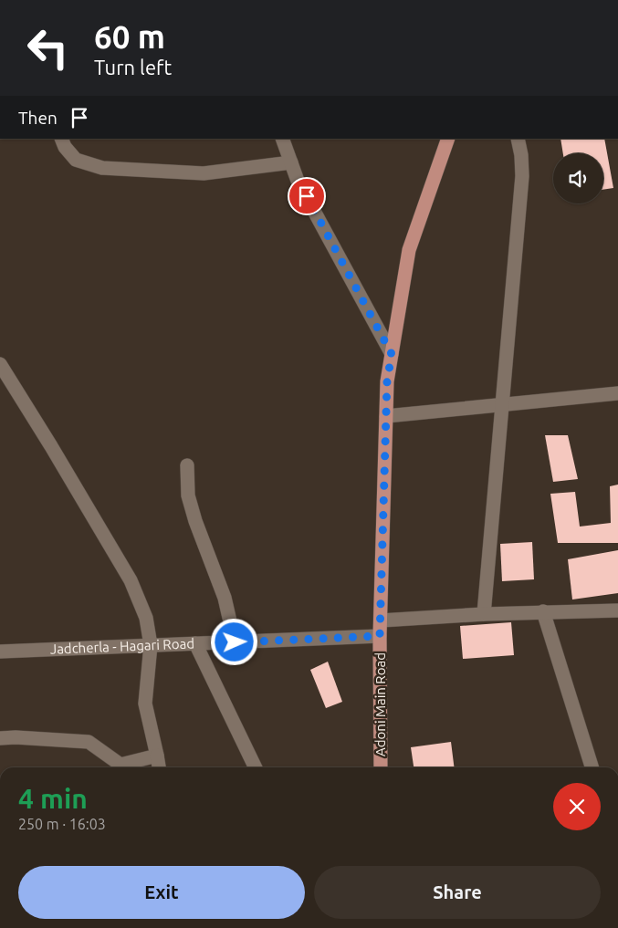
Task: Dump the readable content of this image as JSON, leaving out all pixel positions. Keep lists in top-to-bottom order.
{
  "streets": {
    "main road": ["Adoni Main Road"],
    "street": ["Jadcherla - Hagari Road"]
  },
  "crossings": [
    ["Jadcherla - Hagari Road", "Adoni Main Road"]
  ],
  "page": {
    "turn": ["60 m", "Turn left"],
    "then": "Then",
    "heading": ["4 min", "250 m · 16:03"],
    "buttons": ["Exit", "Share"]
  }
}
